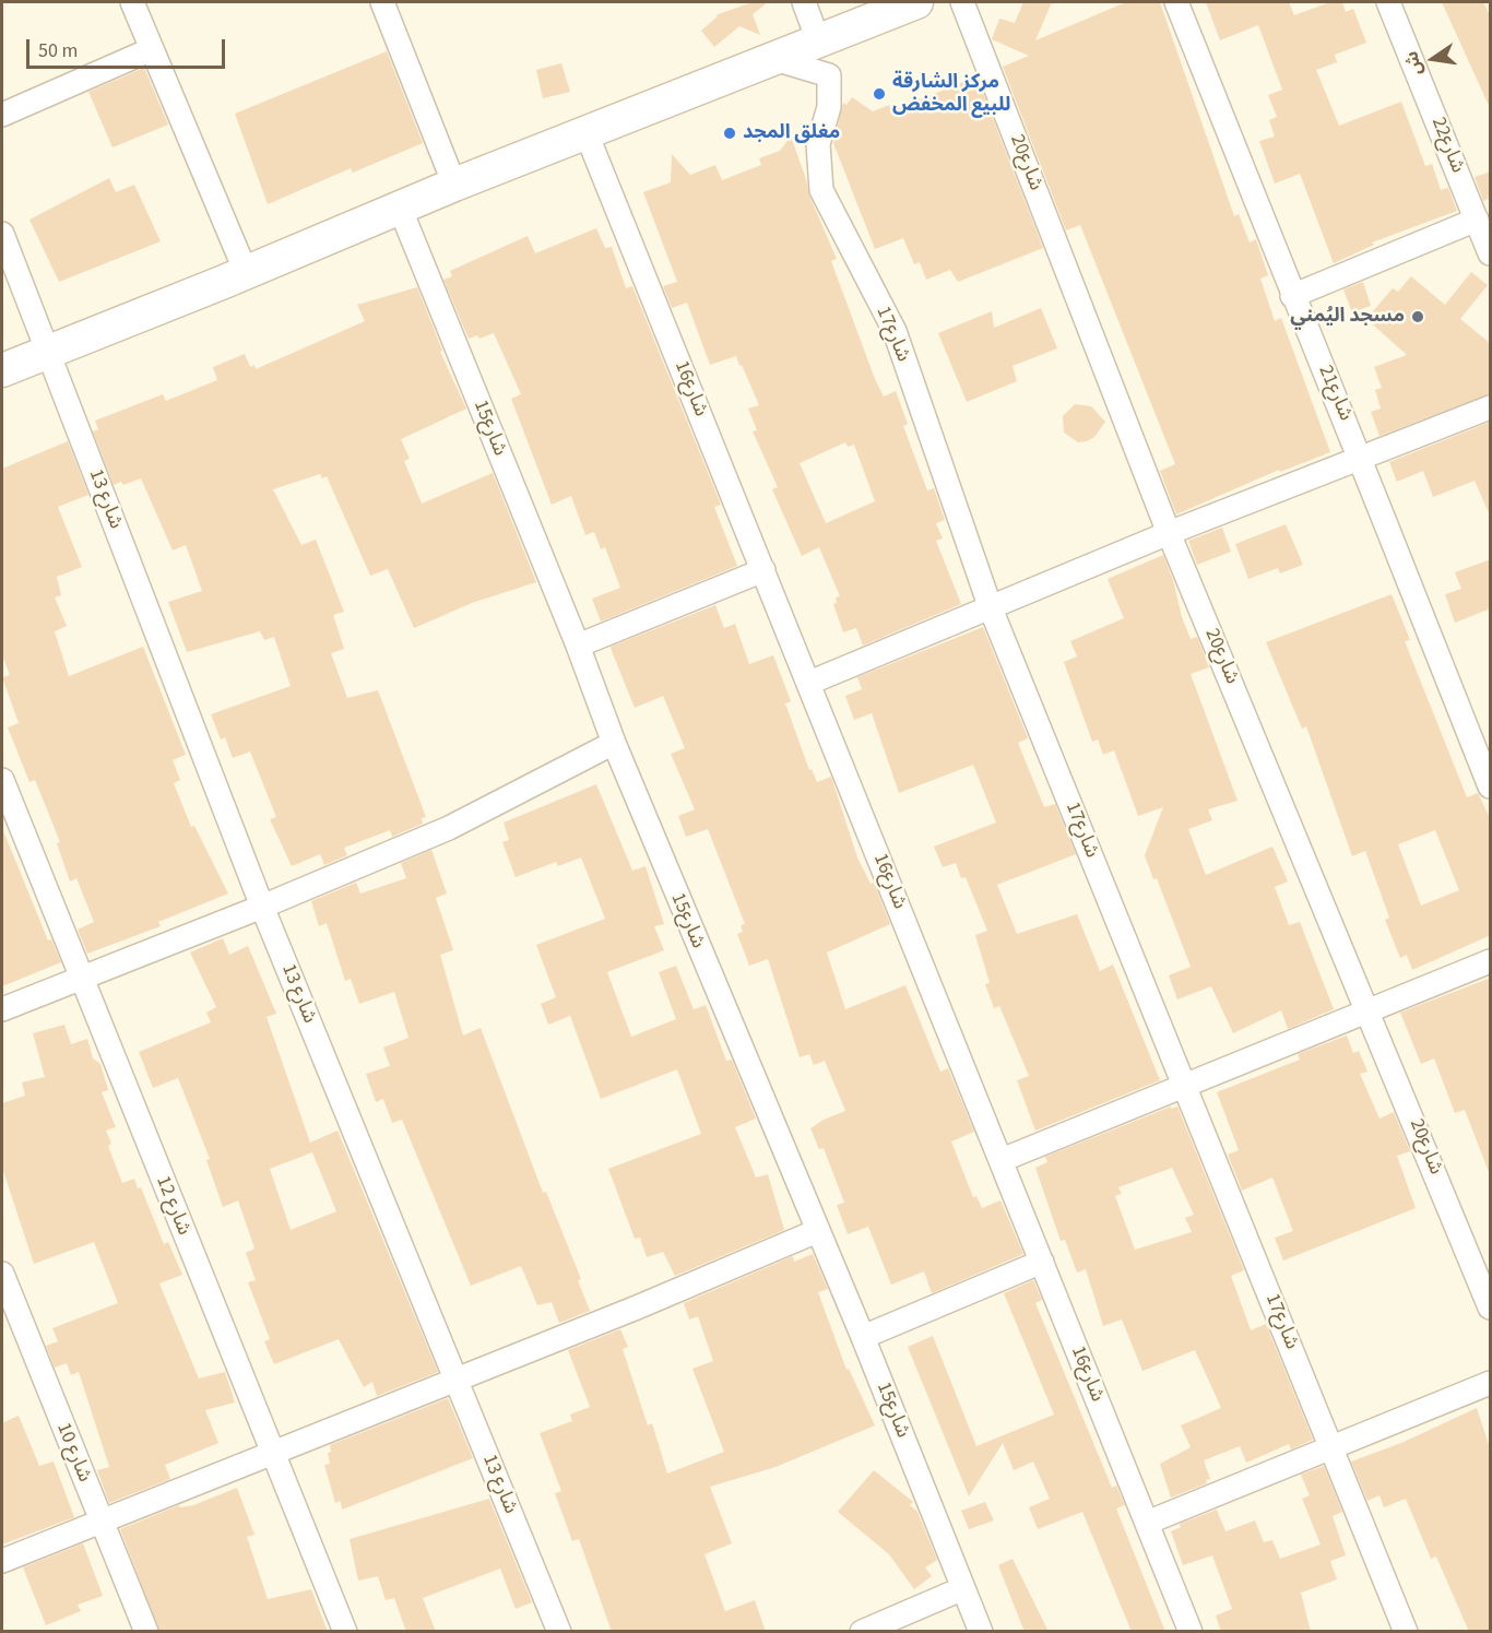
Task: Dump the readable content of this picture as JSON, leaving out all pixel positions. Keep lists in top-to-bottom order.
{
  "streets": {
    "street": [
      "شارع22",
      "شارع20",
      "شارع17",
      "شارع16",
      "شارع21",
      "شارع15",
      "شارع 13",
      "شارع 12",
      "شارع 10"
    ]
  },
  "places": ["مركز الشارقة للبيع المخفض", "مغلق المجد", "مسجد اليُمني"],
  "scale_bar": "50 m",
  "north": "left"
}
